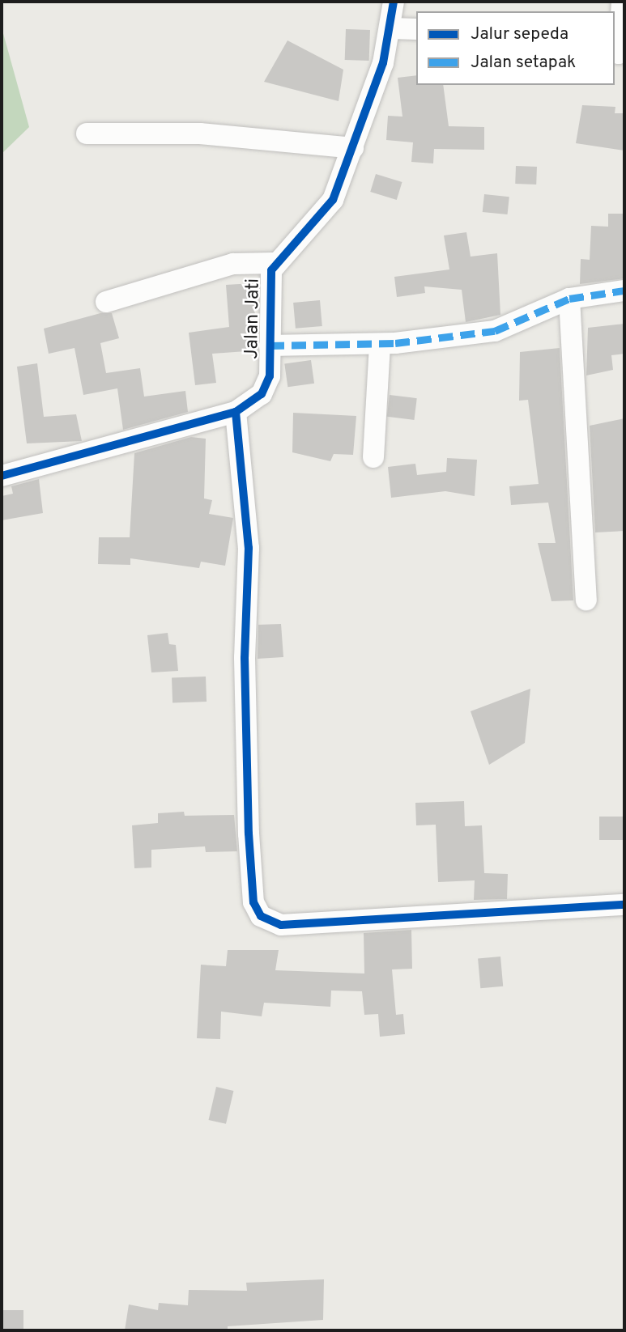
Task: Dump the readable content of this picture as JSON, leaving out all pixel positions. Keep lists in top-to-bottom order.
{
  "streets": {
    "street": ["Jalan Jati"]
  },
  "legend": ["Jalur sepeda", "Jalan setapak"]
}
